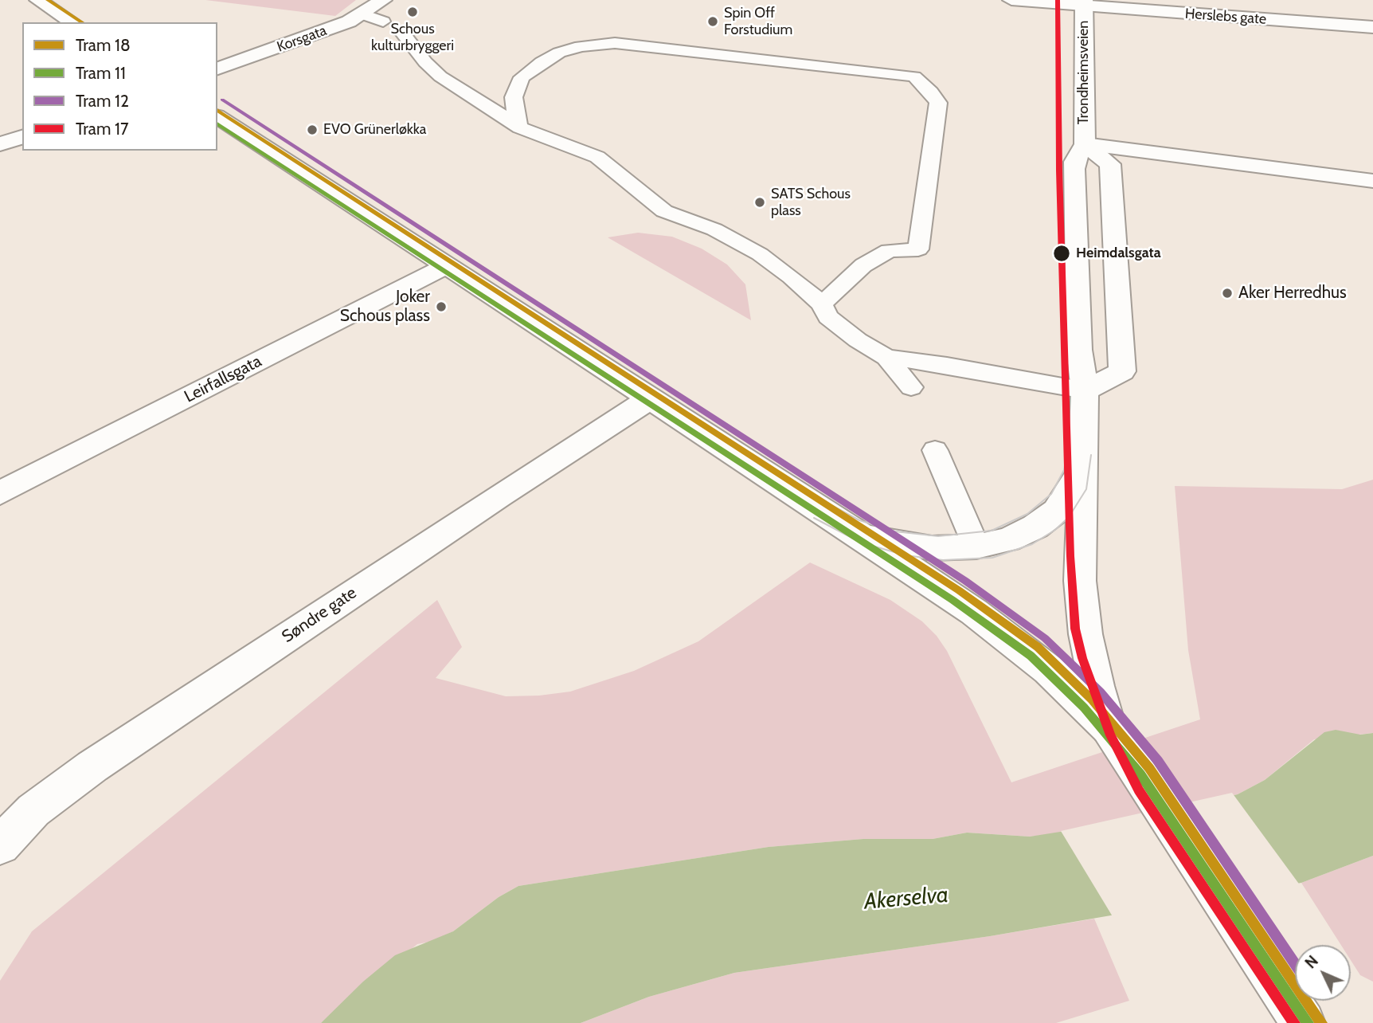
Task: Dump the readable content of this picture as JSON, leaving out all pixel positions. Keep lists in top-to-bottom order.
{
  "streets": {
    "street": [
      "Herslebs gate",
      "Korsgata",
      "Trondheimsveien",
      "Leirfallsgata",
      "Søndre gate"
    ]
  },
  "crossings": [
    ["Herslebs gate", "Trondheimsveien"]
  ],
  "water": ["Akerselva"],
  "places": [
    "Schous kulturbryggeri",
    "Spin Off Forstudium",
    "EVO Grünerløkka",
    "SATS Schous plass",
    "Heimdalsgata",
    "Aker Herredhus",
    "Joker Schous plass"
  ],
  "lines": [
    "tram line 18",
    "tram line 17",
    "tram line 12",
    "tram line 11"
  ],
  "legend": [
    "Tram 18",
    "Tram 11",
    "Tram 12",
    "Tram 17"
  ],
  "north": "top left"
}
